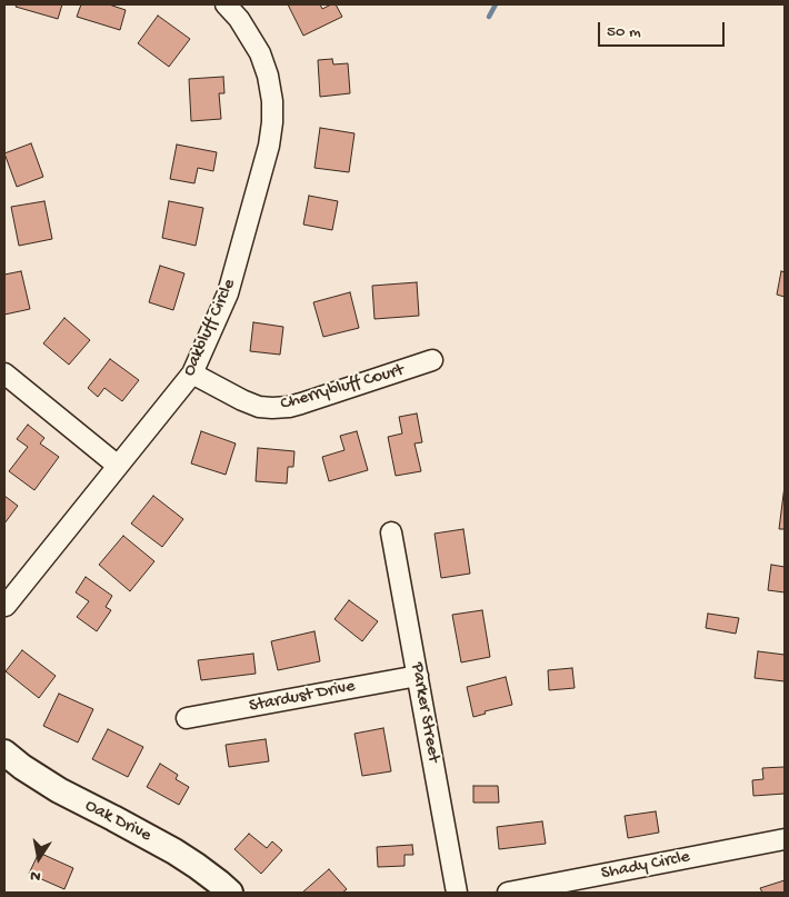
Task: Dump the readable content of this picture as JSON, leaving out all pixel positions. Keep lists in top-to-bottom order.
{
  "streets": {
    "street": [
      "Oakbluff Circle",
      "Cherrybluff Court",
      "Stardust Drive",
      "Parker Street",
      "Oak Drive",
      "Shady Circle"
    ]
  },
  "crossings": [
    ["Oakbluff Circle", "Cherrybluff Court"],
    ["Stardust Drive", "Parker Street"]
  ],
  "scale_bar": "50 m",
  "north": "bottom"
}
